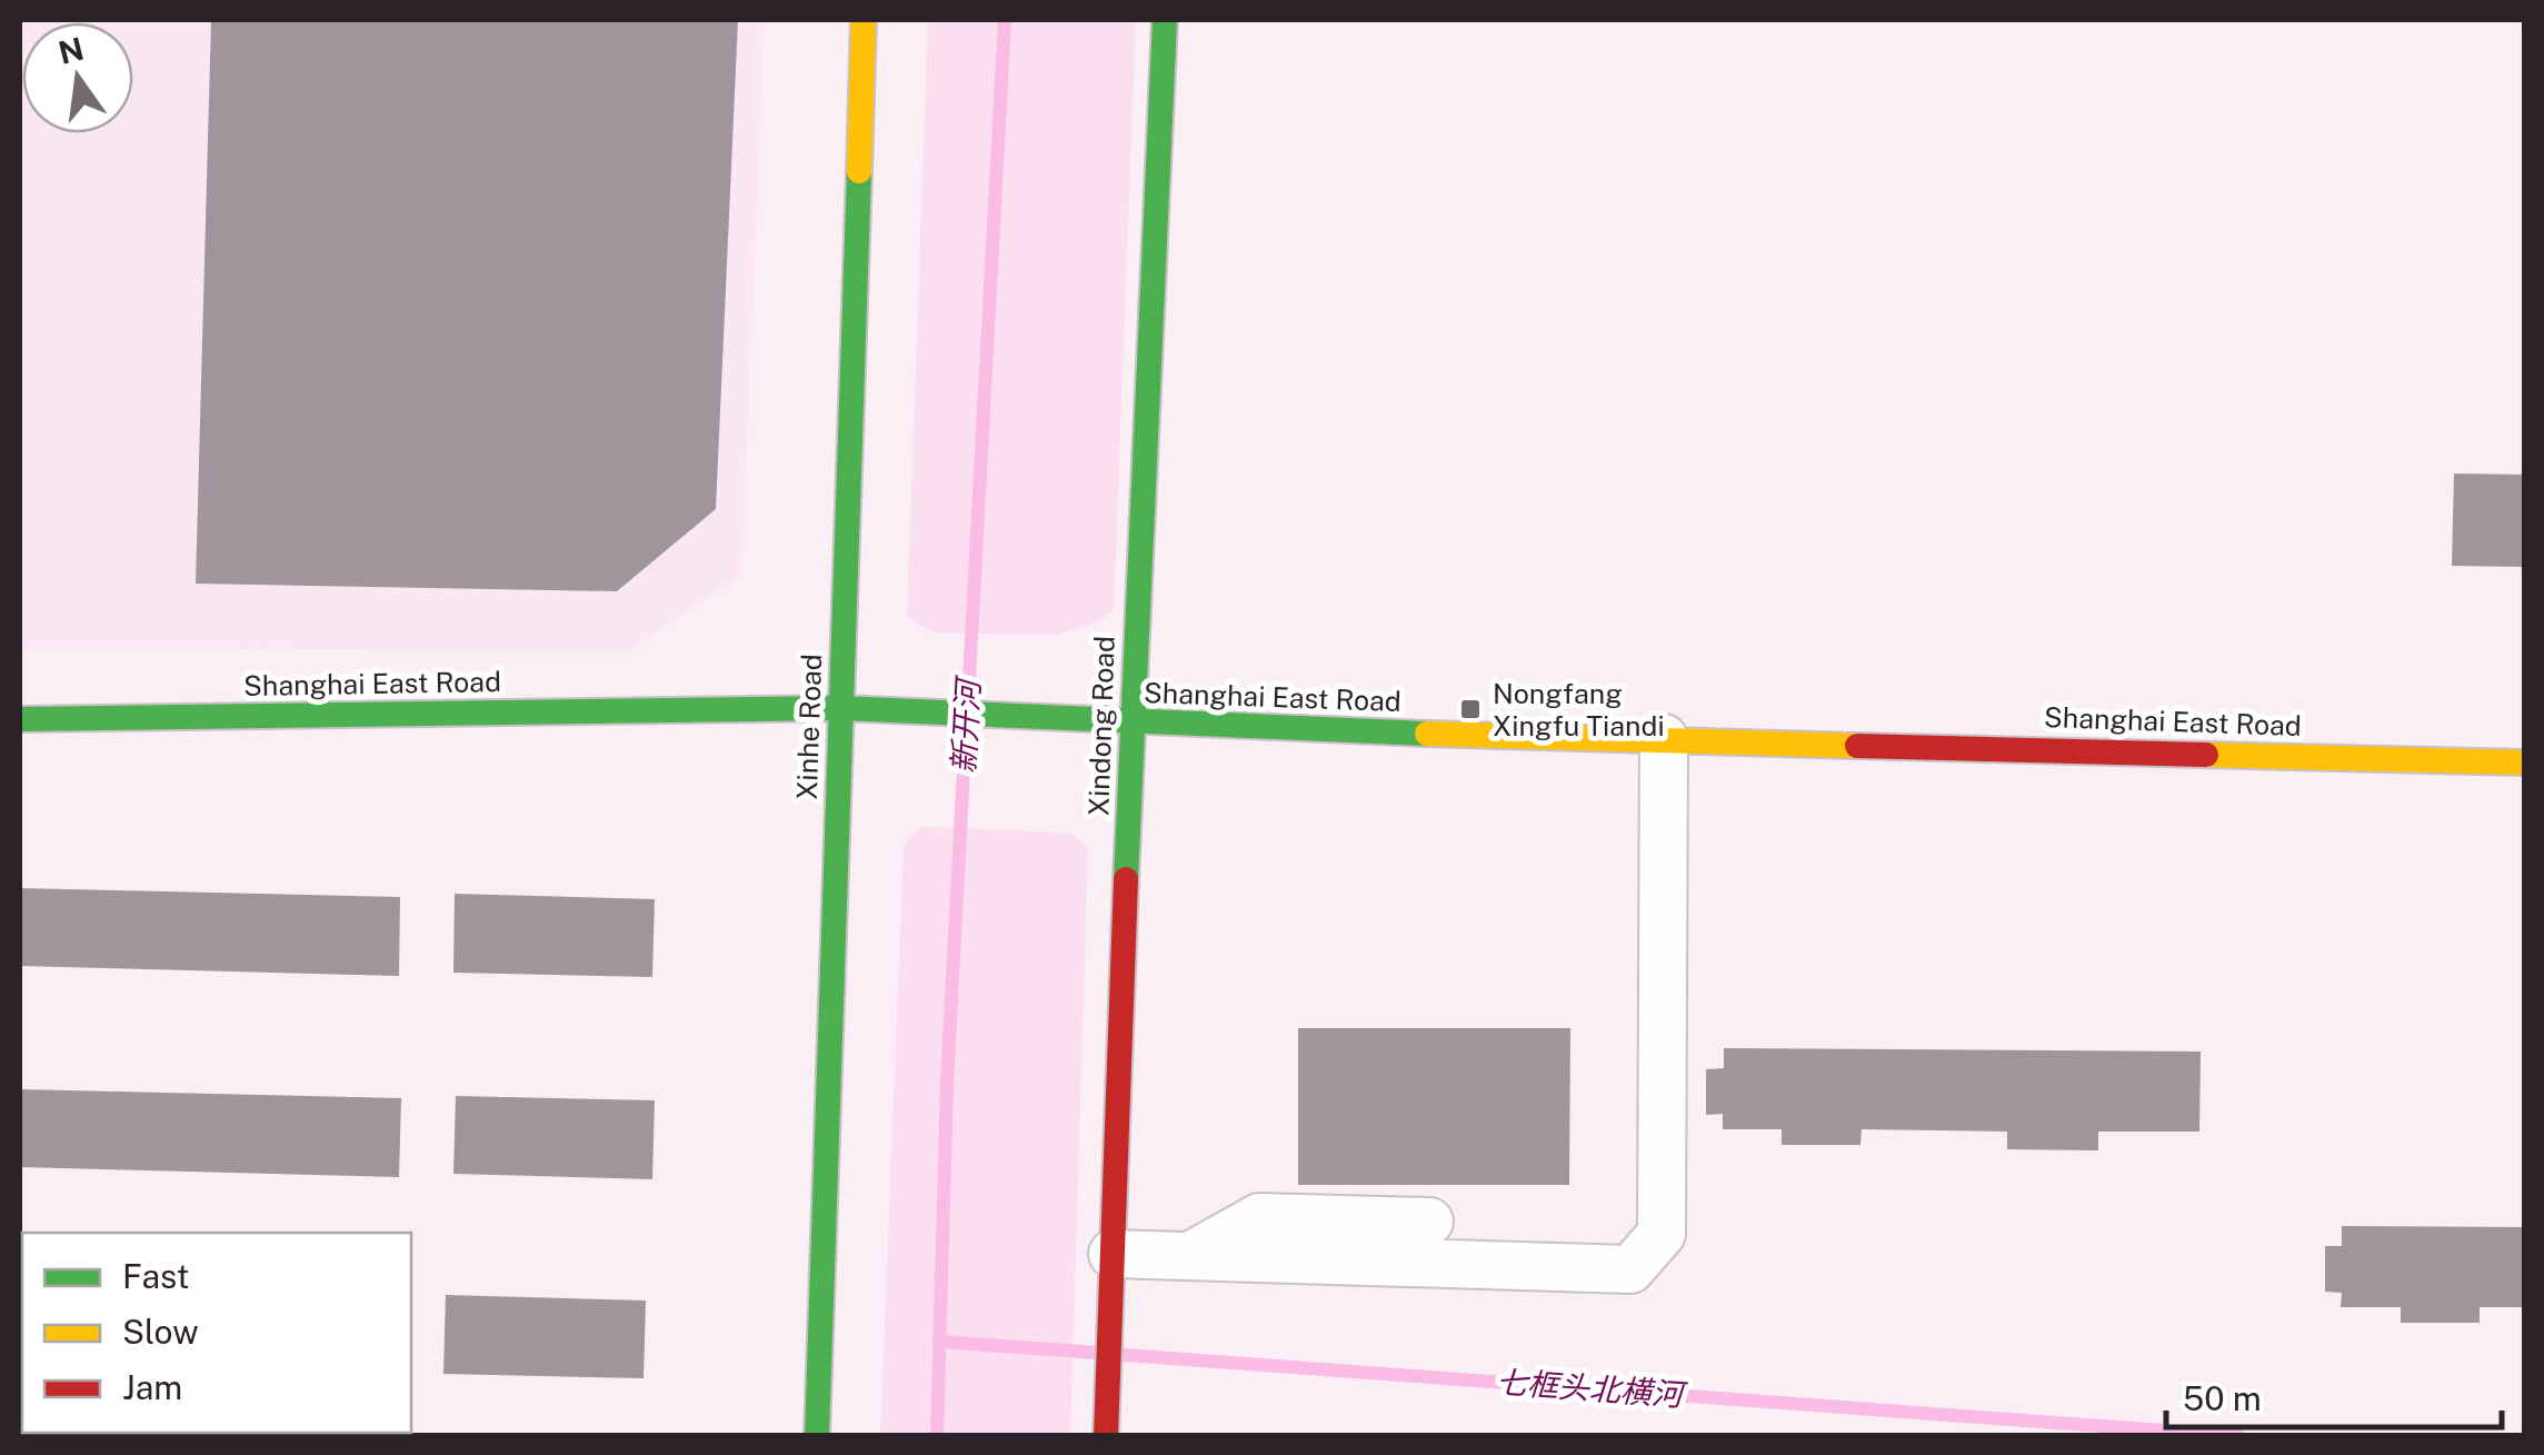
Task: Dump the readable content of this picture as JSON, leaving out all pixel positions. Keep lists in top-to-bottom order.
{
  "streets": {
    "street": ["Shanghai East Road", "Xindong Road", "Xinhe Road"]
  },
  "crossings": [
    ["Shanghai East Road", "Xindong Road"],
    ["Shanghai East Road", "Xinhe Road"]
  ],
  "water": ["新开河", "七框头北横河"],
  "places": {
    "transit": ["Nongfang Xingfu Tiandi"]
  },
  "legend": ["Fast", "Slow", "Jam"],
  "scale_bar": "50 m",
  "north": "top"
}
